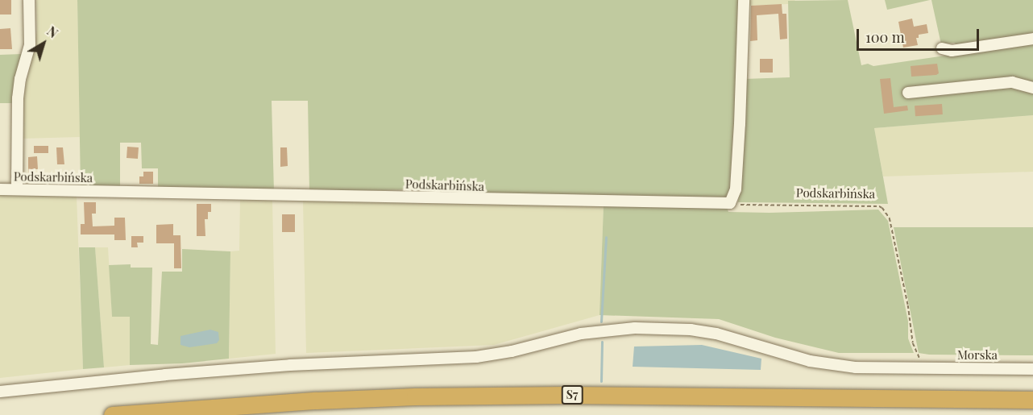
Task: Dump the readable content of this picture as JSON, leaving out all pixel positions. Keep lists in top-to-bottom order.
{
  "streets": {
    "highway": ["S7"],
    "street": ["Podskarbińska", "Morska"]
  },
  "crossings": [
    ["Podskarbińska", "Morska"]
  ],
  "scale_bar": "100 m",
  "north": "top right"
}
